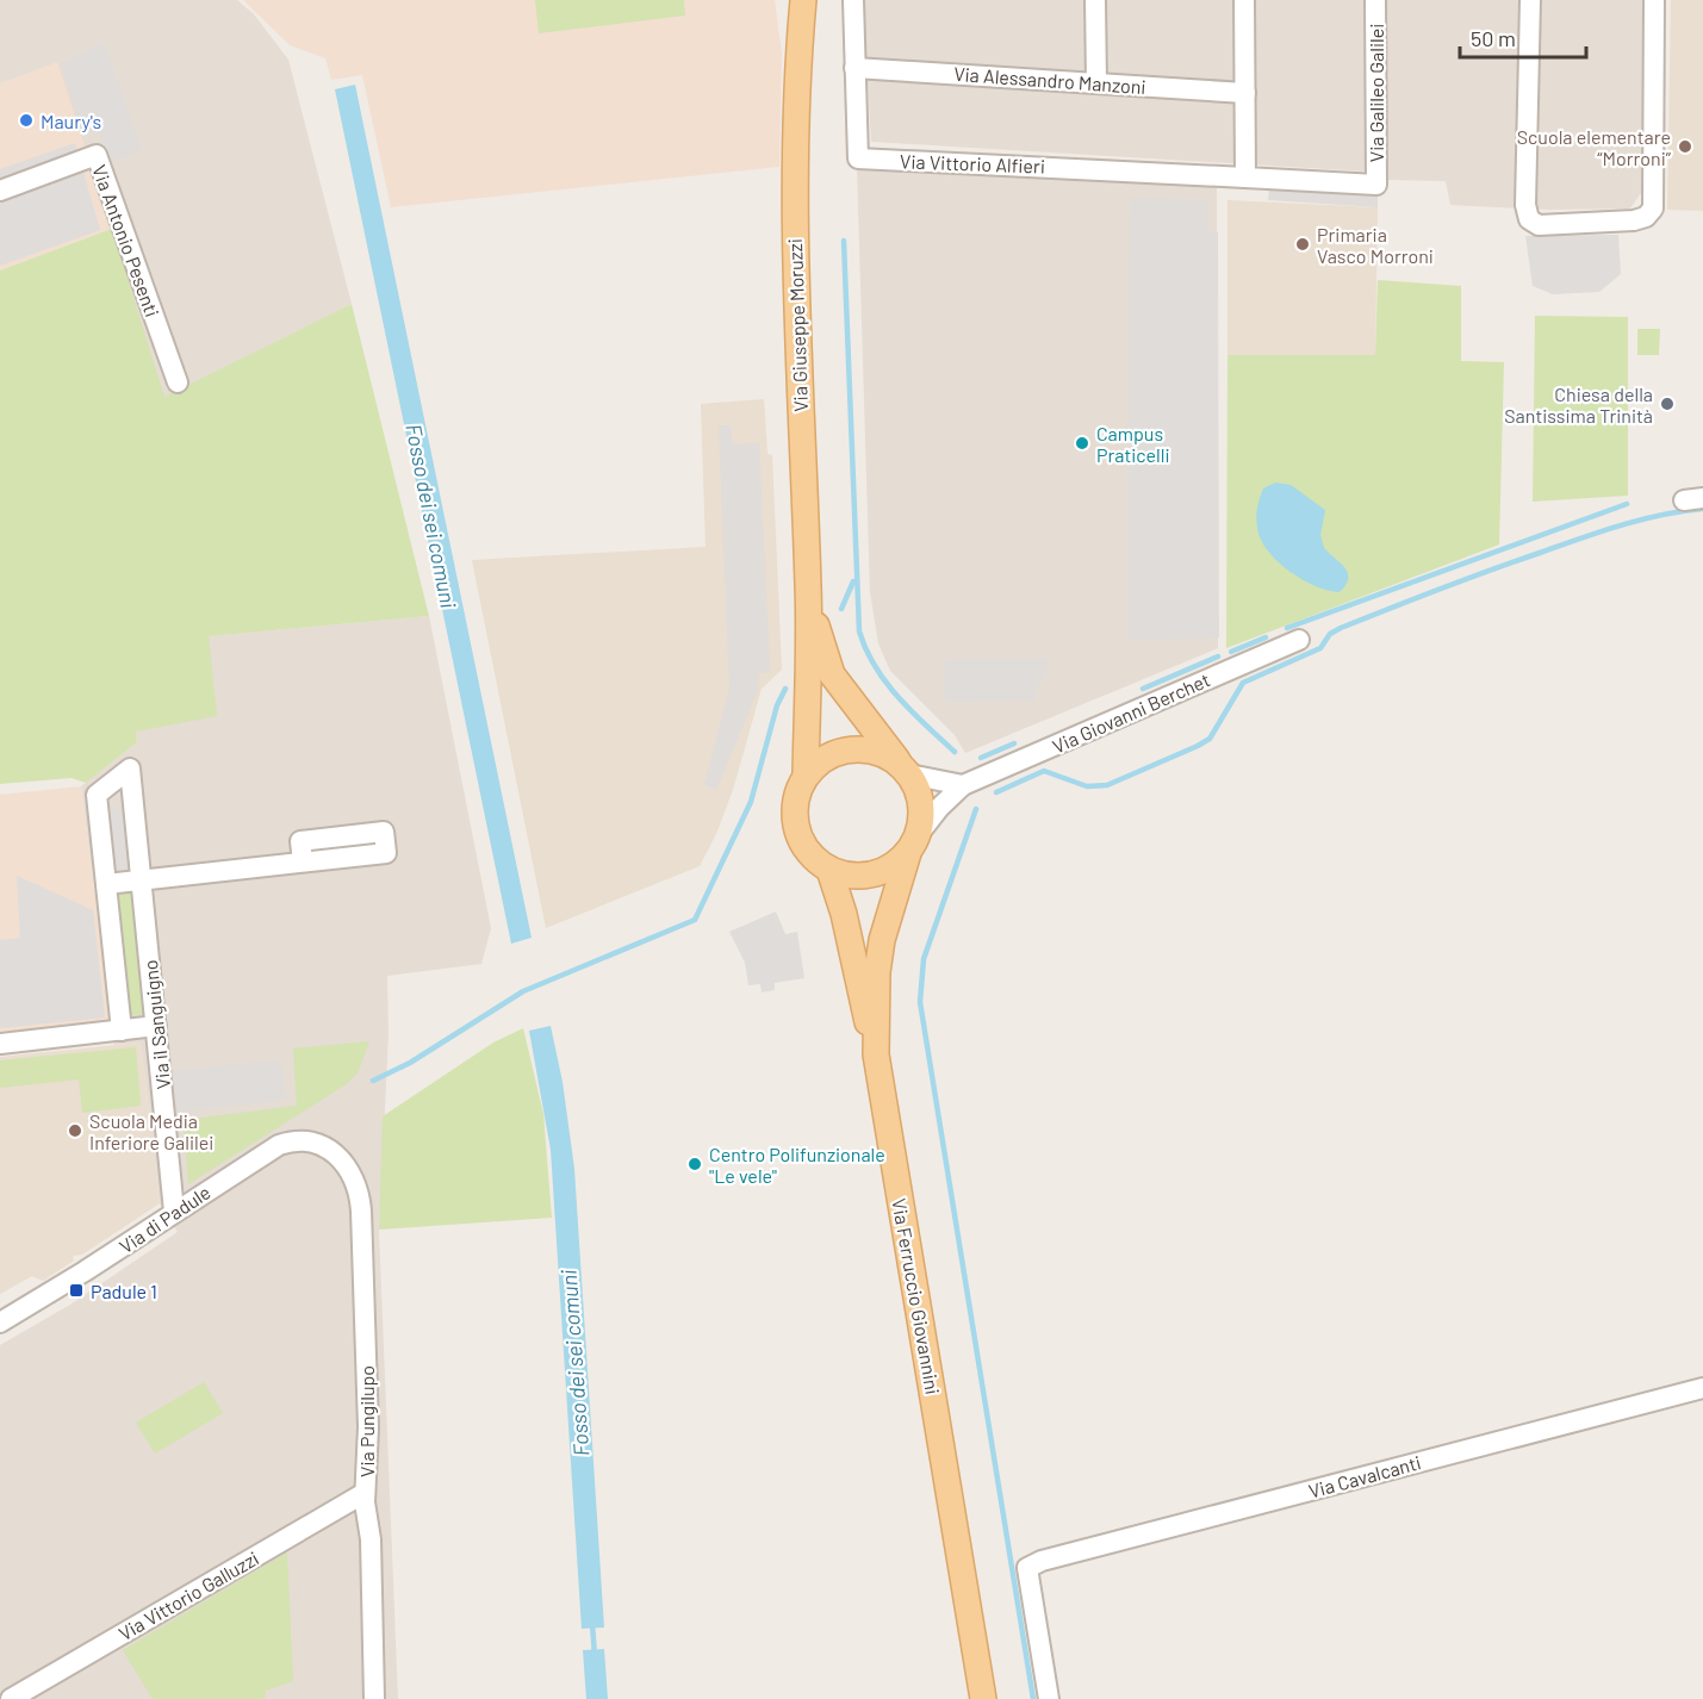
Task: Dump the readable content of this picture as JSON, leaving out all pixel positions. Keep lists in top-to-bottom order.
{
  "streets": {
    "main road": ["Via Giuseppe Moruzzi", "Via Ferruccio Giovannini"],
    "street": [
      "Via Alessandro Manzoni",
      "Via Galileo Galilei",
      "Via Vittorio Alfieri",
      "Via Antonio Pesenti",
      "Via Giovanni Berchet",
      "Via il Sanguigno",
      "Via di Padule",
      "Via Pungilupo",
      "Via Cavalcanti",
      "Via Vittorio Galluzzi"
    ]
  },
  "crossings": [
    ["Via Alessandro Manzoni", "Via Vittorio Alfieri"],
    ["Via Galileo Galilei", "Via Vittorio Alfieri"],
    ["Via Giuseppe Moruzzi", "Via Giovanni Berchet"],
    ["Via Giuseppe Moruzzi", "Via Ferruccio Giovannini"],
    ["Via Giovanni Berchet", "Via Ferruccio Giovannini"],
    ["Via il Sanguigno", "Via di Padule"],
    ["Via di Padule", "Via Pungilupo"],
    ["Via Pungilupo", "Via Vittorio Galluzzi"]
  ],
  "water": ["Fosso dei sei comuni"],
  "places": {
    "other": [
      "Maury's",
      "Scuola elementare “Morroni”",
      "Primaria Vasco Morroni",
      "Chiesa della Santissima Trinità",
      "Campus Praticelli",
      "Scuola Media Inferiore Galilei",
      "Centro Polifunzionale \"Le vele\""
    ],
    "transit": ["Padule 1"]
  },
  "scale_bar": "50 m"
}
